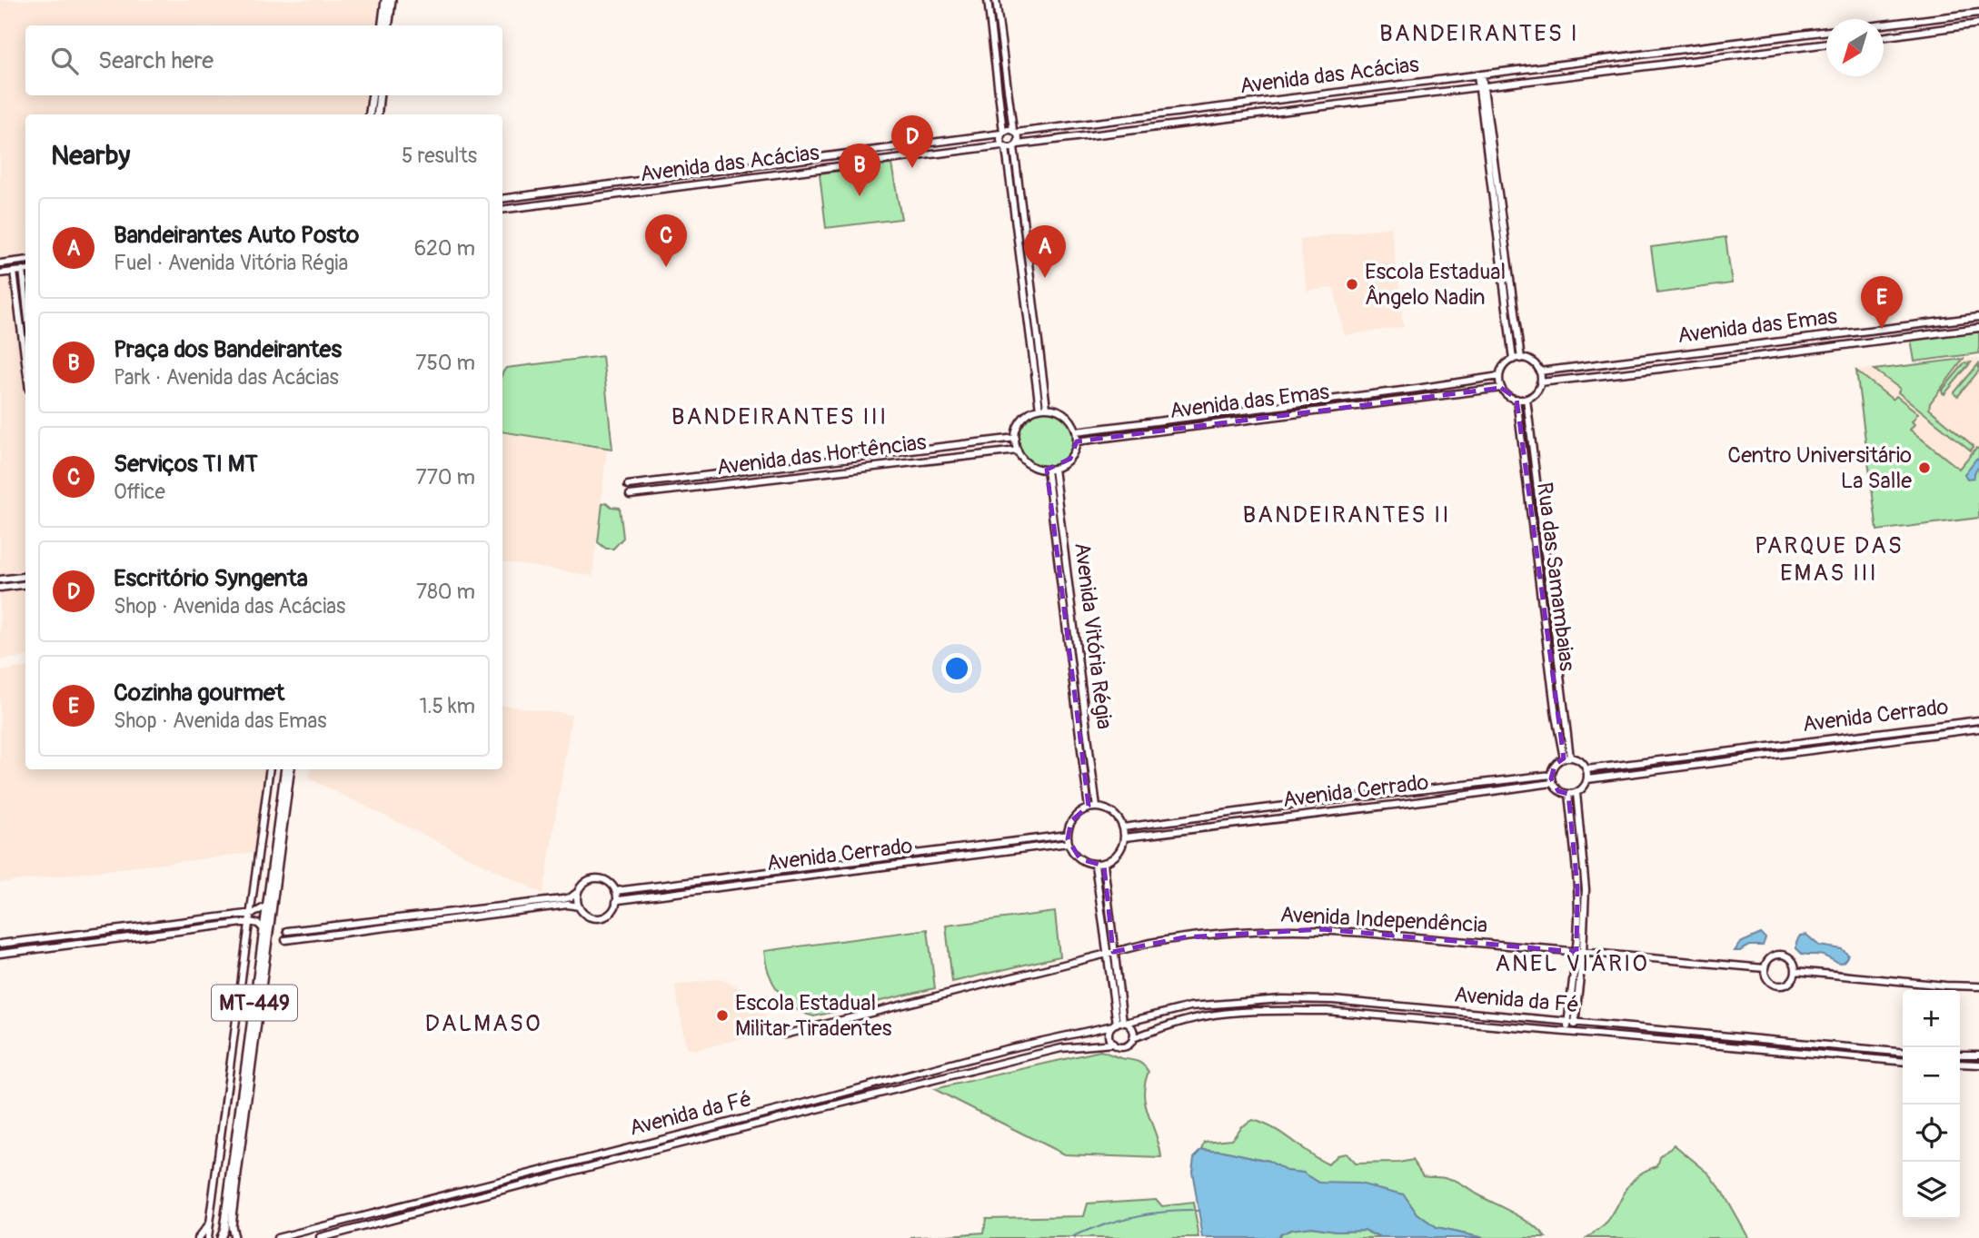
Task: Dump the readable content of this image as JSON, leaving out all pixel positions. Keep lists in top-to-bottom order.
{
  "streets": {
    "main road": ["MT-449"],
    "street": [
      "Avenida das Acácias",
      "Avenida das Emas",
      "Avenida das Hortências",
      "Rua das Samambaias",
      "Avenida Vitória Régia",
      "Avenida Cerrado",
      "Avenida Independência",
      "Avenida da Fé"
    ]
  },
  "crossings": [
    ["Avenida das Emas", "Avenida das Hortências"],
    ["Avenida das Emas", "Rua das Samambaias"],
    ["Avenida das Emas", "Avenida Vitória Régia"],
    ["Avenida das Hortências", "Avenida Vitória Régia"],
    ["Rua das Samambaias", "Avenida Cerrado"],
    ["Avenida Vitória Régia", "Avenida Cerrado"]
  ],
  "districts": [
    "BANDEIRANTES I",
    "BANDEIRANTES III",
    "BANDEIRANTES II",
    "PARQUE DAS EMAS III",
    "ANEL VIÁRIO",
    "DALMASO"
  ],
  "places": ["Escola Estadual Ângelo Nadin", "Centro Universitário La Salle", "Escola Estadual Militar Tiradentes"],
  "north": "bottom left",
  "page": {
    "search": "Search here",
    "heading": ["Nearby", "5 results"],
    "pins": [
      "D",
      "B",
      "C",
      "A",
      "E"
    ],
    "list": [
      {
        "mark": "A",
        "name": "Bandeirantes Auto Posto",
        "note": "Fuel · Avenida Vitória Régia",
        "value": "620 m"
      },
      {
        "mark": "B",
        "name": "Praça dos Bandeirantes",
        "note": "Park · Avenida das Acácias",
        "value": "750 m"
      },
      {
        "mark": "C",
        "name": "Serviços TI MT",
        "note": "Office",
        "value": "770 m"
      },
      {
        "mark": "D",
        "name": "Escritório Syngenta",
        "note": "Shop · Avenida das Acácias",
        "value": "780 m"
      },
      {
        "mark": "E",
        "name": "Cozinha gourmet",
        "note": "Shop · Avenida das Emas",
        "value": "1.5 km"
      }
    ],
    "map_buttons": ["+", "−"]
  }
}
